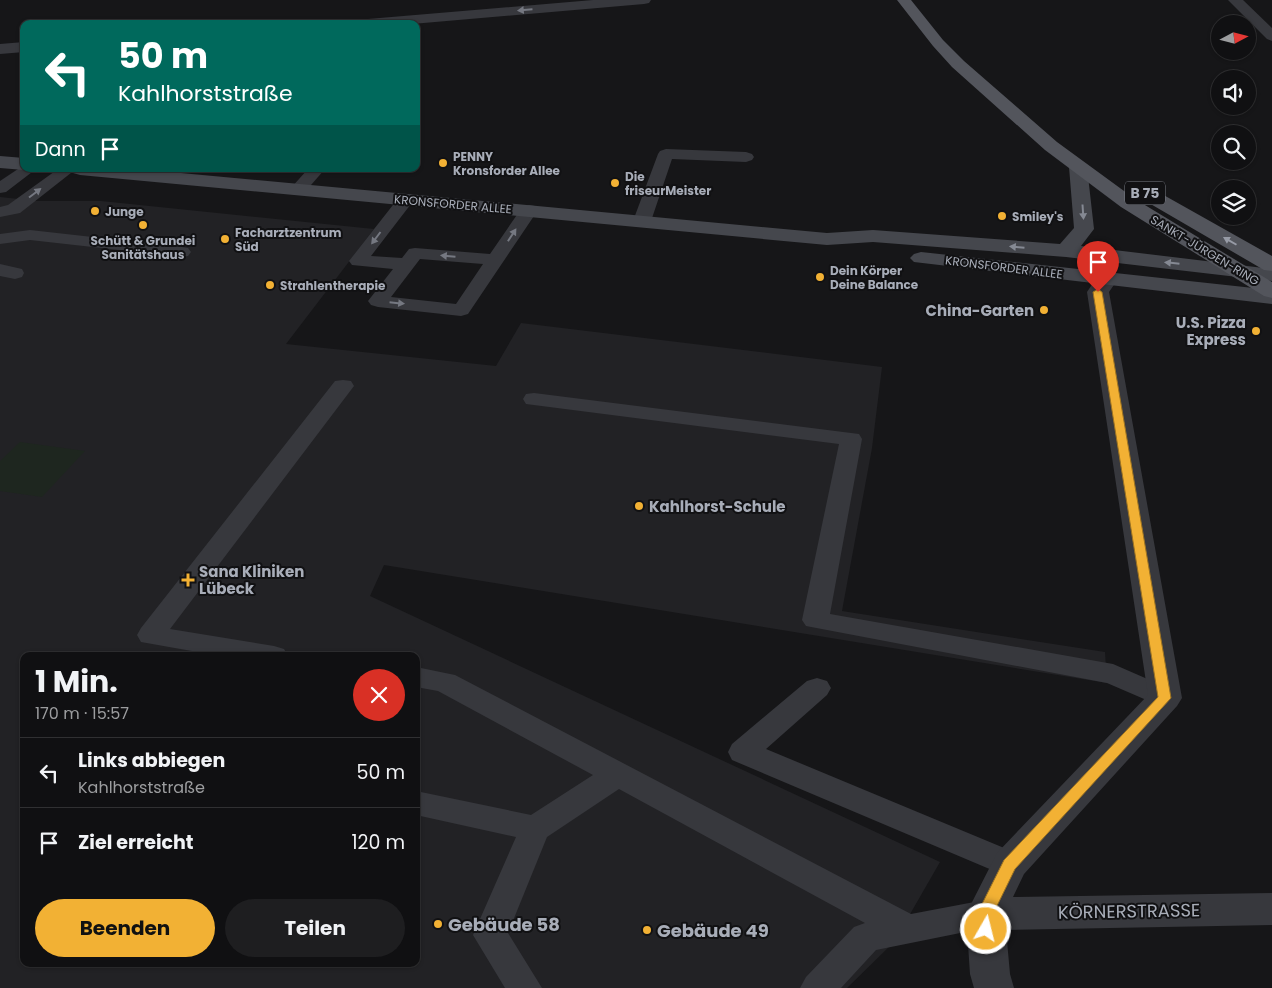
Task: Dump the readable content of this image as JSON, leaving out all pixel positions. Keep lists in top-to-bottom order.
{
  "streets": {
    "main road": ["B 75", "KRONSFORDER ALLEE", "SANKT-JÜRGEN-RING"],
    "street": ["KÖRNERSTRASSE"]
  },
  "crossings": [
    ["KRONSFORDER ALLEE", "SANKT-JÜRGEN-RING"]
  ],
  "places": {
    "other": [
      "PENNY Kronsforder Allee",
      "Die friseurMeister",
      "Junge",
      "Smiley's",
      "Schütt & Grundei Sanitätshaus",
      "Facharztzentrum Süd",
      "Dein Körper Deine Balance",
      "Strahlentherapie",
      "China-Garten",
      "U.S. Pizza Express",
      "Kahlhorst-Schule",
      "Gebäude 58",
      "Gebäude 49"
    ],
    "health": ["Sana Kliniken Lübeck"]
  },
  "north": "right",
  "page": {
    "turn": ["50 m", "Kahlhorststraße"],
    "then": "Dann",
    "heading": ["1 Min.", "170 m · 15:57"],
    "list": [
      {
        "name": "Links abbiegen",
        "note": "Kahlhorststraße",
        "value": "50 m"
      },
      {
        "name": "Ziel erreicht",
        "value": "120 m"
      }
    ],
    "buttons": ["Beenden", "Teilen"]
  }
}
